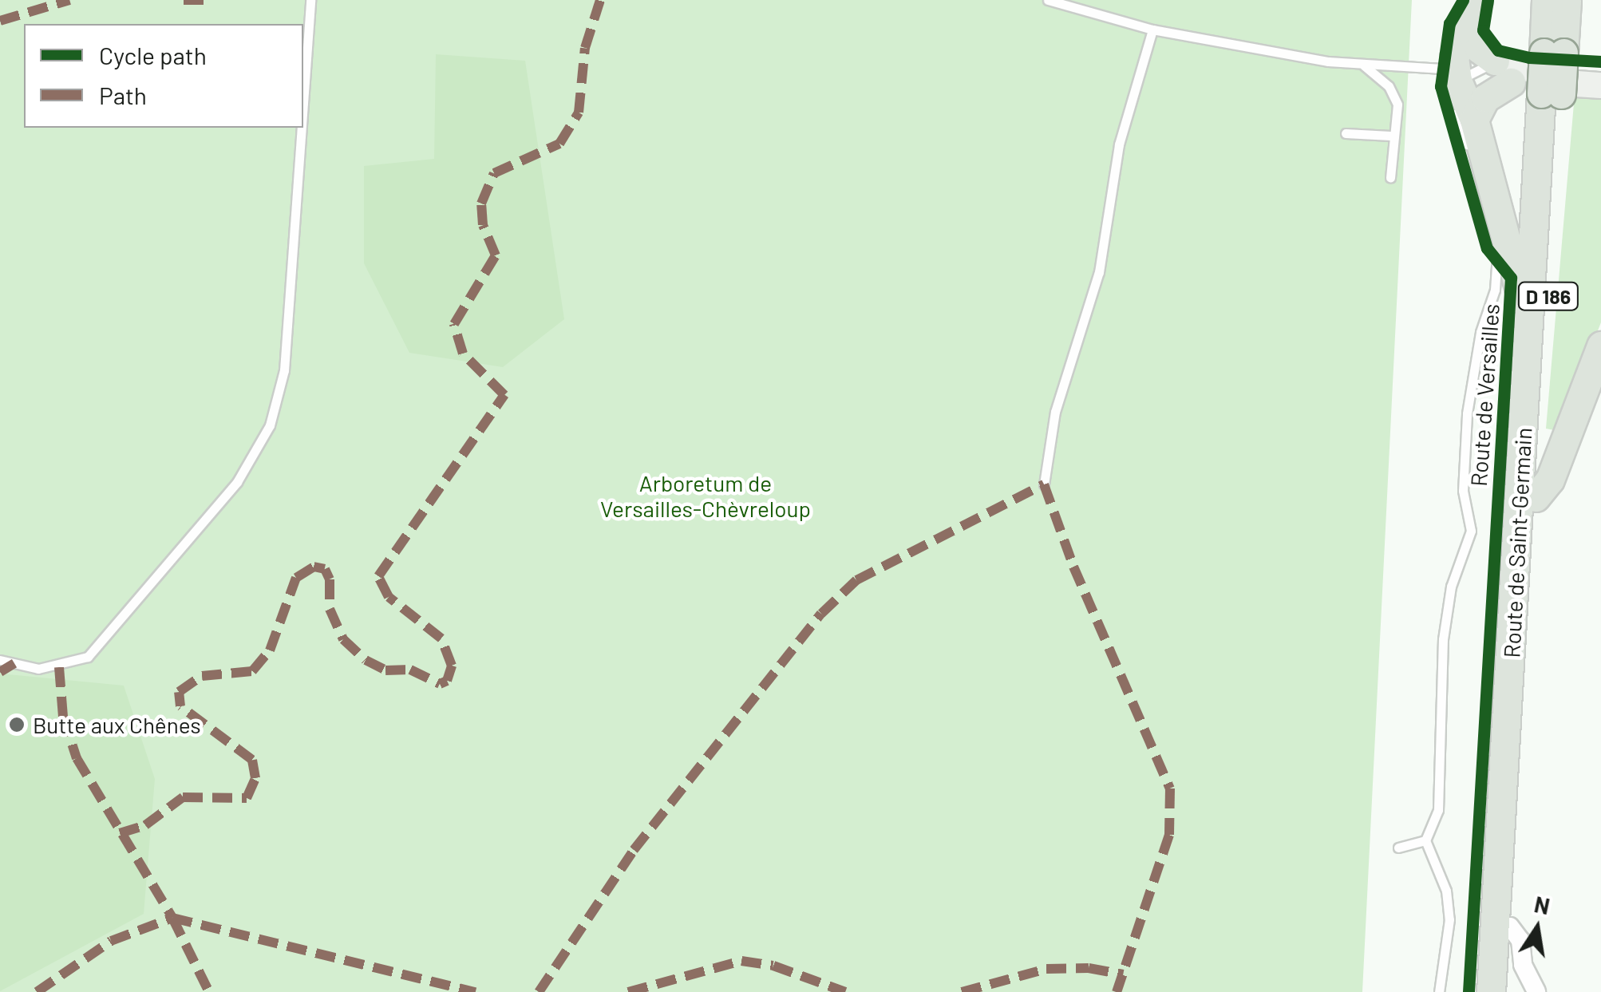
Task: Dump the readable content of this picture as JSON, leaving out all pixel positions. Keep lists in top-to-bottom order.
{
  "streets": {
    "main road": ["D 186", "Route de Saint-Germain"],
    "cycle path": ["Route de Versailles"]
  },
  "parks": ["Arboretum de Versailles-Chèvreloup"],
  "places": ["Butte aux Chênes"],
  "legend": ["Cycle path", "Path"],
  "north": "top"
}
